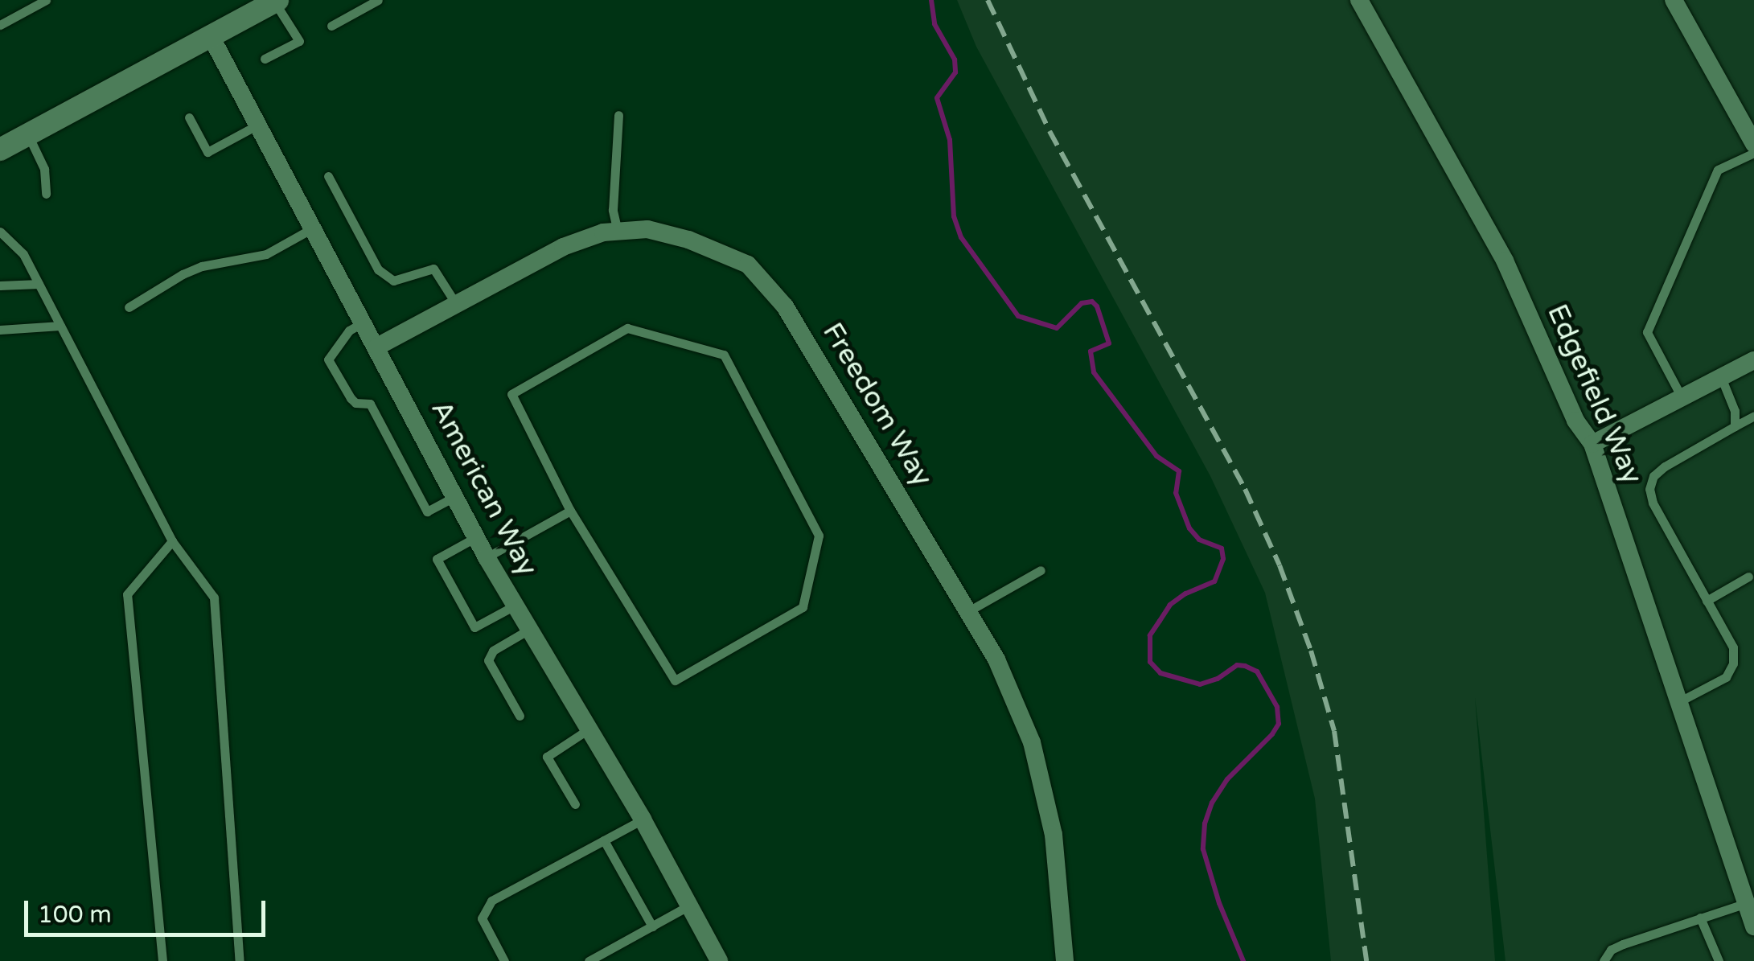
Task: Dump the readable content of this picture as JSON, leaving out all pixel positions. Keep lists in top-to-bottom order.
{
  "streets": {
    "street": ["Edgefield Way", "Freedom Way", "American Way"]
  },
  "crossings": [
    ["Freedom Way", "American Way"]
  ],
  "scale_bar": "100 m"
}
